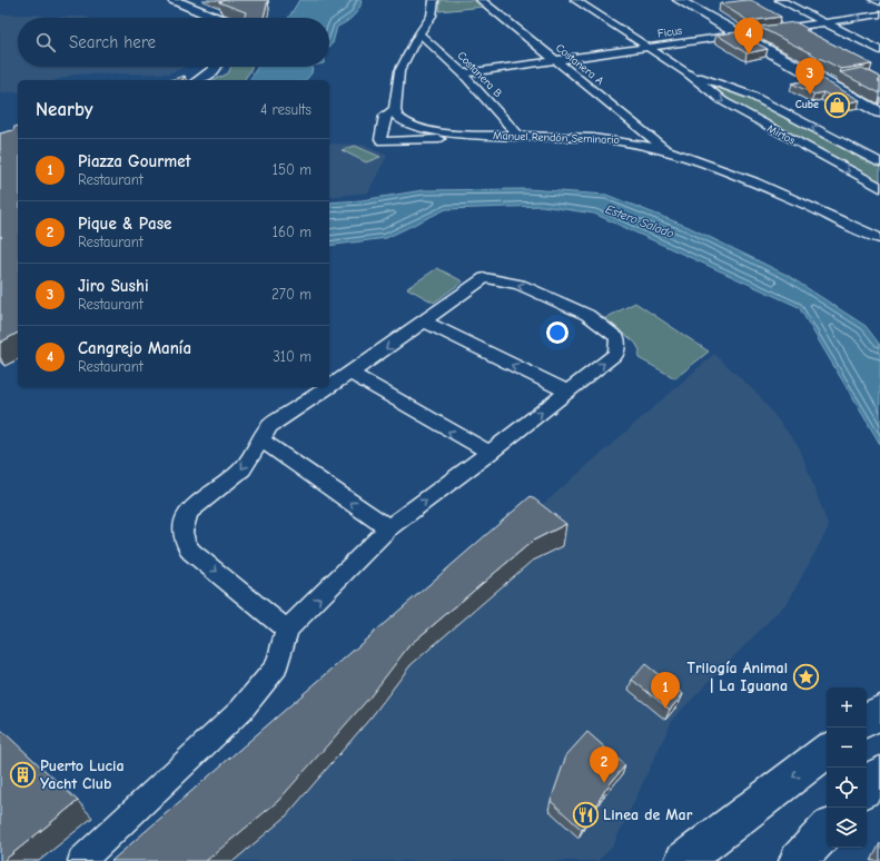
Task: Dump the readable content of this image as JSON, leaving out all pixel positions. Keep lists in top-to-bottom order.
{
  "streets": {
    "street": [
      "Ficus",
      "Costanera A",
      "Costanera B",
      "Mirtos",
      "Manuel Rendón Seminario"
    ]
  },
  "crossings": [
    ["Ficus", "Costanera A"],
    ["Ficus", "Costanera B"],
    ["Ficus", "Mirtos"],
    ["Costanera A", "Manuel Rendón Seminario"],
    ["Costanera B", "Manuel Rendón Seminario"]
  ],
  "water": ["Estero Salado"],
  "places": {
    "shop": ["Cube"],
    "place": ["Trilogía Animal | La Iguana"],
    "building": ["Puerto Lucia Yacht Club"],
    "restaurant": ["Linea de Mar"]
  },
  "page": {
    "pins": [
      "4",
      "3",
      "1",
      "2"
    ],
    "search": "Search here",
    "heading": ["Nearby", "4 results"],
    "list": [
      {
        "mark": "1",
        "name": "Piazza Gourmet",
        "note": "Restaurant",
        "value": "150 m"
      },
      {
        "mark": "2",
        "name": "Pique & Pase",
        "note": "Restaurant",
        "value": "160 m"
      },
      {
        "mark": "3",
        "name": "Jiro Sushi",
        "note": "Restaurant",
        "value": "270 m"
      },
      {
        "mark": "4",
        "name": "Cangrejo Manía",
        "note": "Restaurant",
        "value": "310 m"
      }
    ],
    "map_buttons": ["+", "−"]
  }
}
